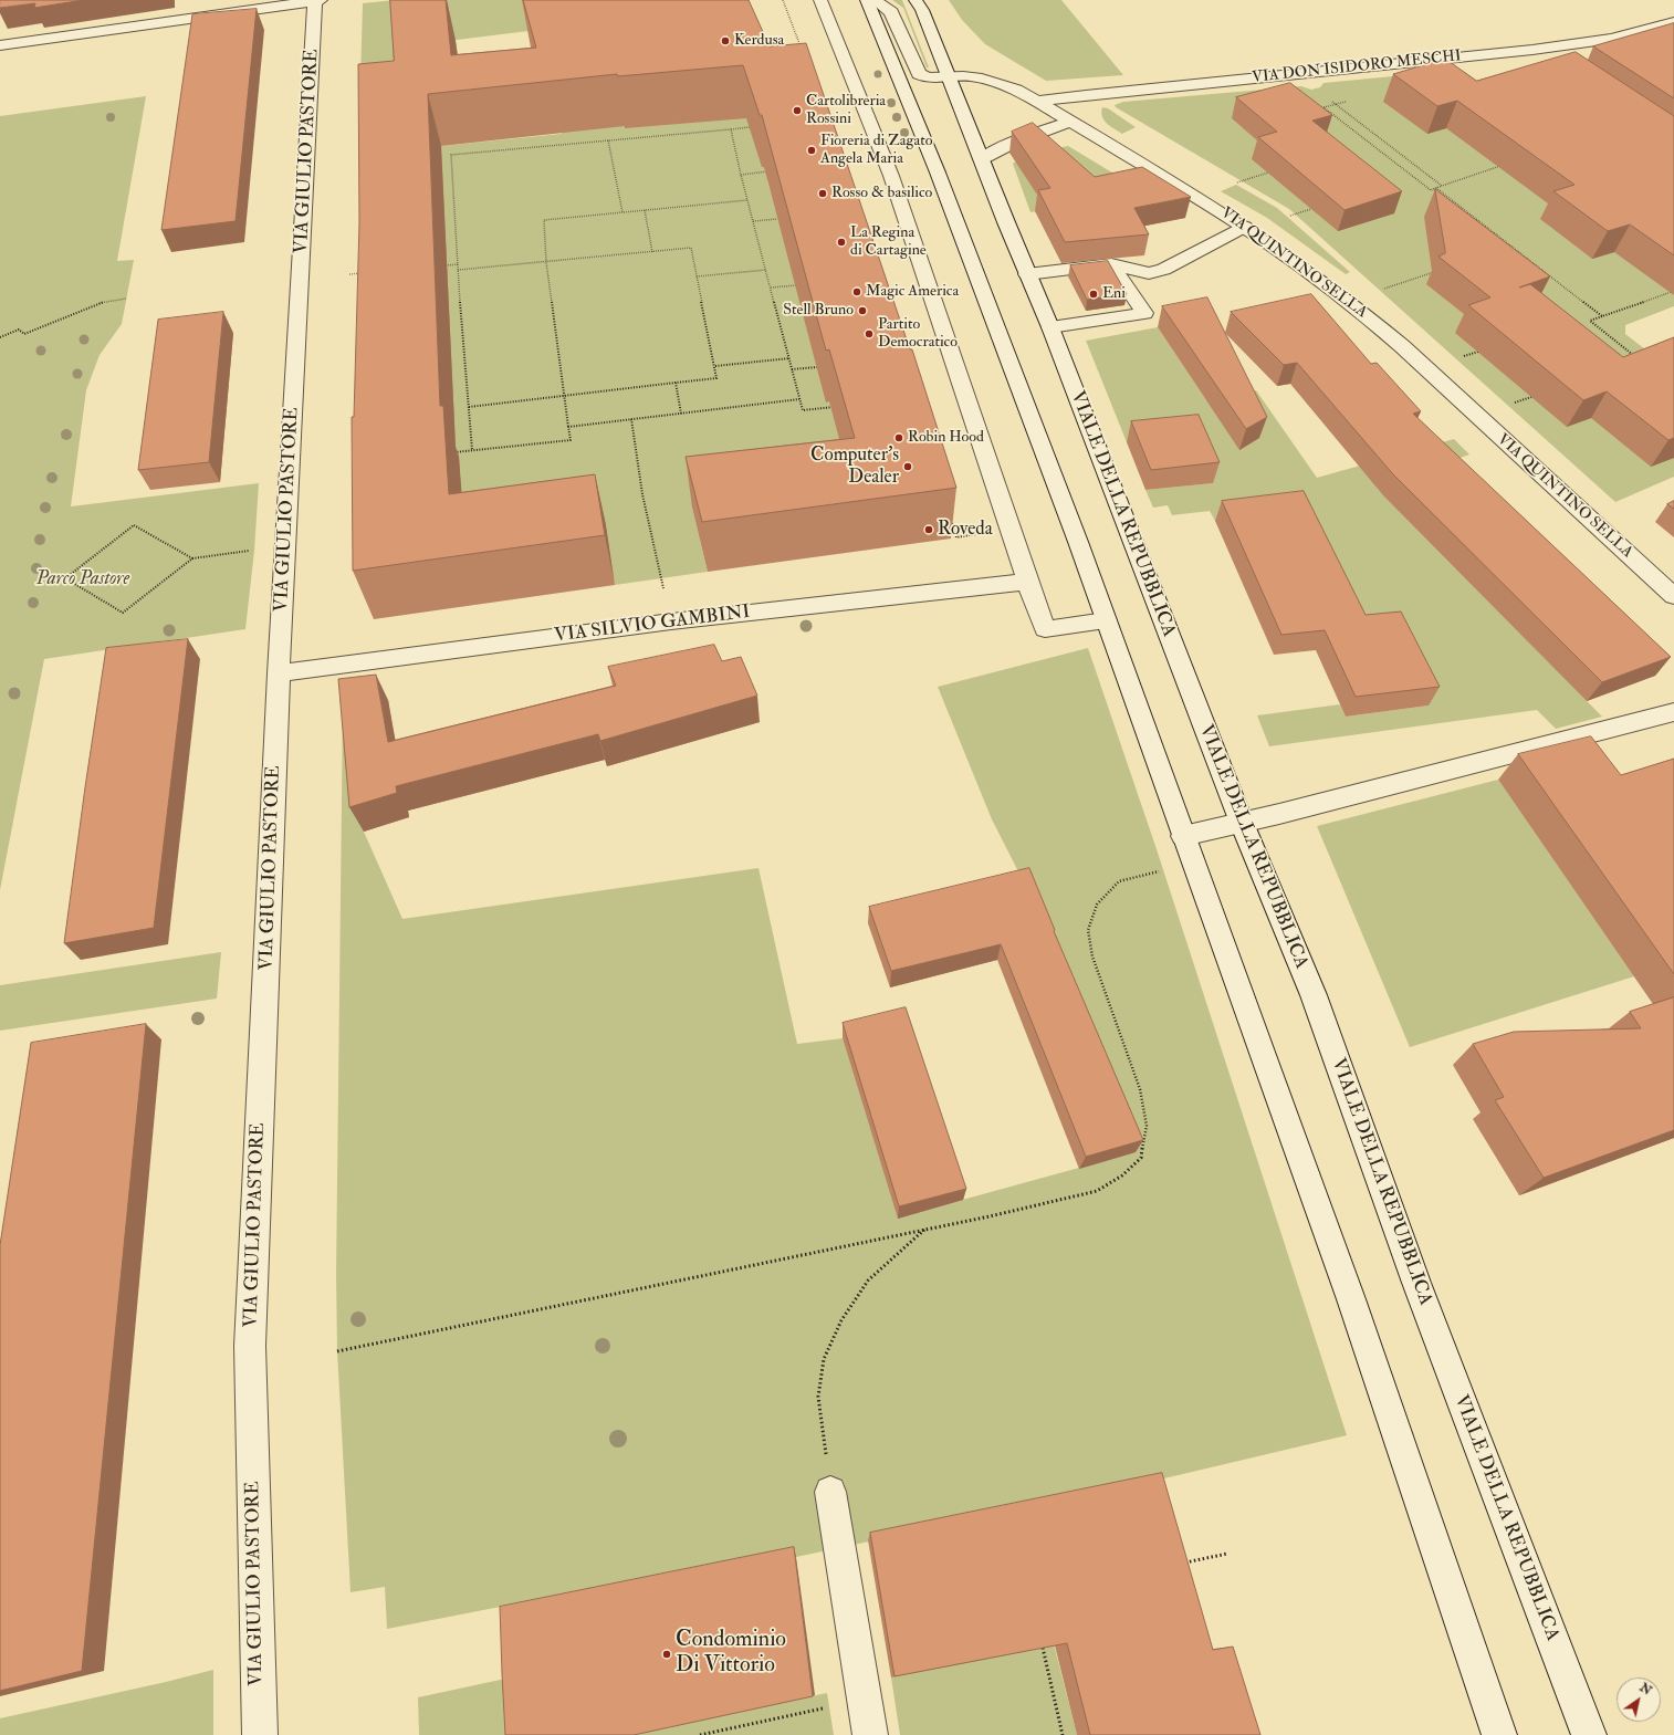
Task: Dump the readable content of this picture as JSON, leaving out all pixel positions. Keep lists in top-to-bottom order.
{
  "streets": {
    "street": [
      "VIA DON ISIDORO MESCHI",
      "VIA GIULIO PASTORE",
      "VIA QUINTINO SELLA",
      "VIALE DELLA REPUBBLICA",
      "VIA SILVIO GAMBINI"
    ]
  },
  "crossings": [
    ["VIA DON ISIDORO MESCHI", "VIA QUINTINO SELLA"],
    ["VIA GIULIO PASTORE", "VIA SILVIO GAMBINI"],
    ["VIA QUINTINO SELLA", "VIALE DELLA REPUBBLICA"]
  ],
  "parks": ["Parco Pastore"],
  "places": [
    "Kerdusa",
    "Cartolibreria Rossini",
    "Fioreria di Zagato Angela Maria",
    "Rosso & basilico",
    "La Regina di Cartagine",
    "Magic America",
    "Eni",
    "Stell Bruno",
    "Partito Democratico",
    "Robin Hood",
    "Computer's Dealer",
    "Roveda",
    "Condominio Di Vittorio"
  ],
  "north": "top right"
}
